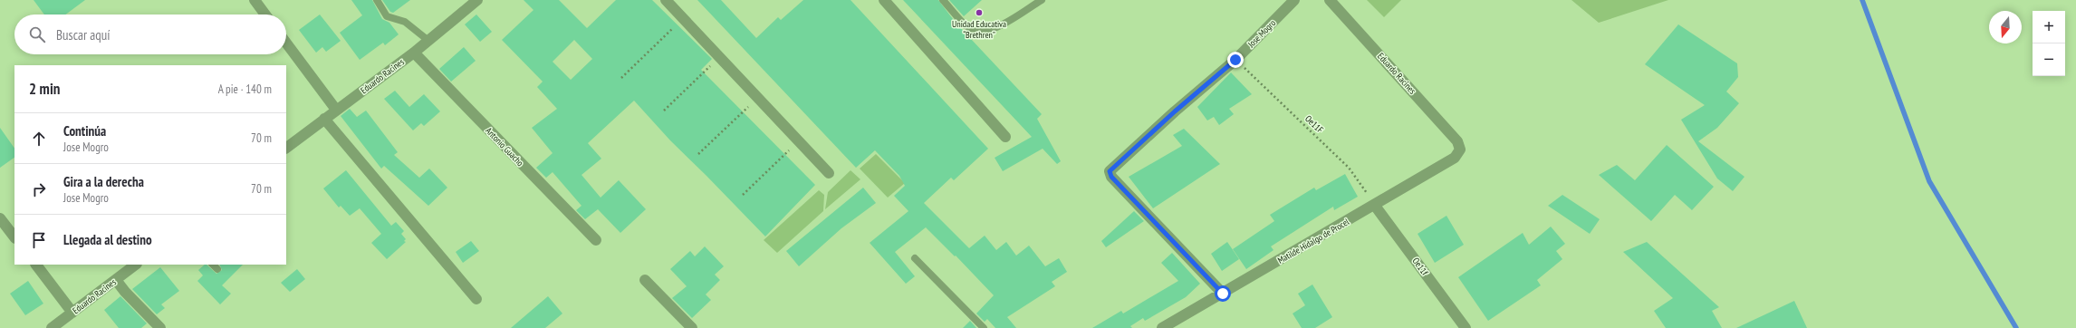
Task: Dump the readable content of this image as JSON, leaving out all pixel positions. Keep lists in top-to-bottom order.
{
  "streets": {
    "street": [
      "Jose Mogro",
      "Eduardo Racines",
      "Antonio Guacho",
      "Matilde Hidalgo de Procel",
      "Oe11f"
    ],
    "path": ["Oe11F"]
  },
  "crossings": [
    ["Jose Mogro", "Oe11F"],
    ["Jose Mogro", "Matilde Hidalgo de Procel"],
    ["Eduardo Racines", "Antonio Guacho"],
    ["Eduardo Racines", "Matilde Hidalgo de Procel"],
    ["Oe11F", "Matilde Hidalgo de Procel"],
    ["Oe11F", "Oe11f"],
    ["Matilde Hidalgo de Procel", "Oe11f"]
  ],
  "places": ["Unidad Educativa “Brethren”"],
  "north": "bottom",
  "page": {
    "map_buttons": ["+", "−"],
    "search": "Buscar aquí",
    "heading": ["2 min", "A pie · 140 m"],
    "list": [
      ["Continúa", "Jose Mogro", "70 m"],
      ["Gira a la derecha", "Jose Mogro", "70 m"],
      "Llegada al destino"
    ]
  }
}
